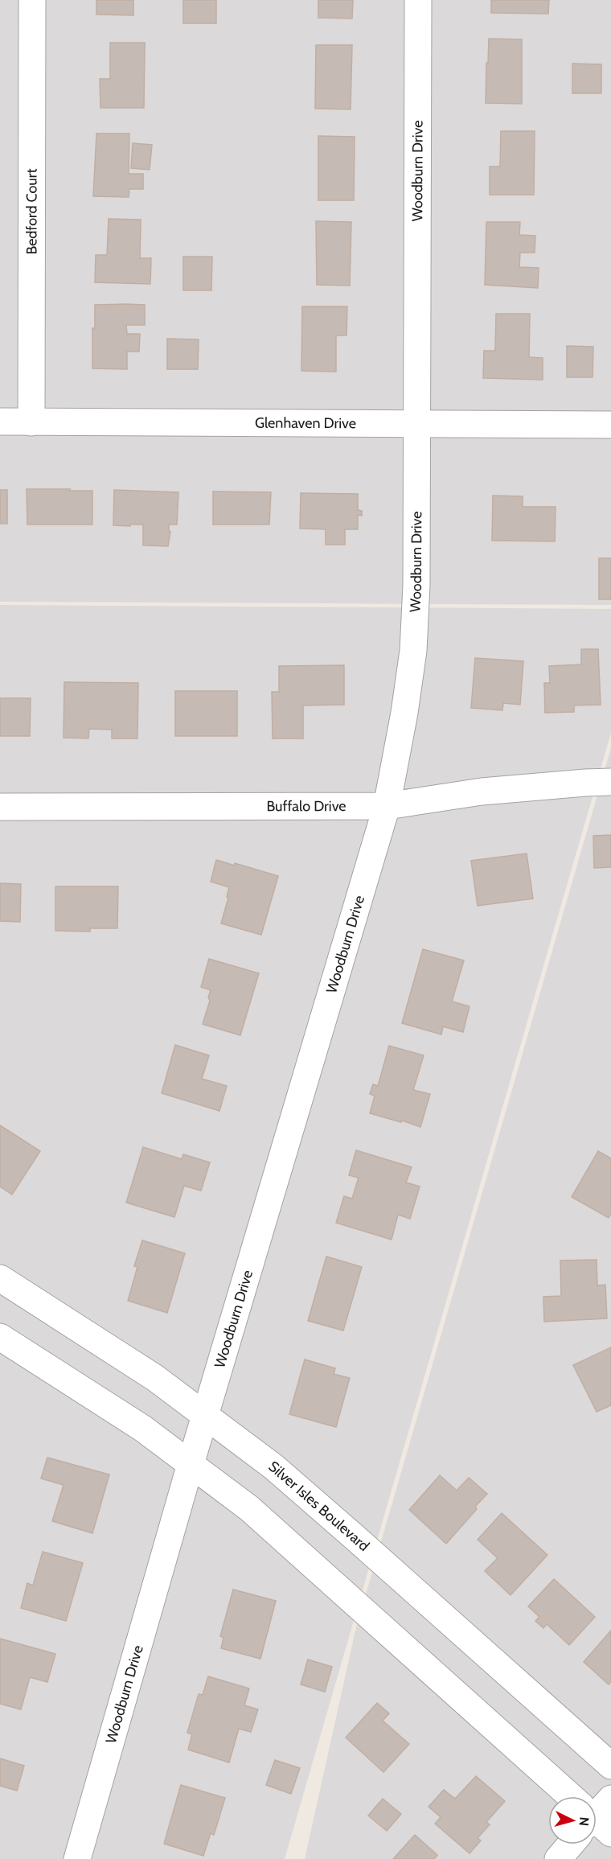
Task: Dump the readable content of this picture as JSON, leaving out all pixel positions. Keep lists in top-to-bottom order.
{
  "streets": {
    "street": [
      "Woodburn Drive",
      "Bedford Court",
      "Glenhaven Drive",
      "Buffalo Drive",
      "Silver Isles Boulevard"
    ]
  },
  "crossings": [
    ["Woodburn Drive", "Glenhaven Drive"],
    ["Woodburn Drive", "Buffalo Drive"],
    ["Woodburn Drive", "Silver Isles Boulevard"],
    ["Bedford Court", "Glenhaven Drive"]
  ],
  "north": "right"
}
